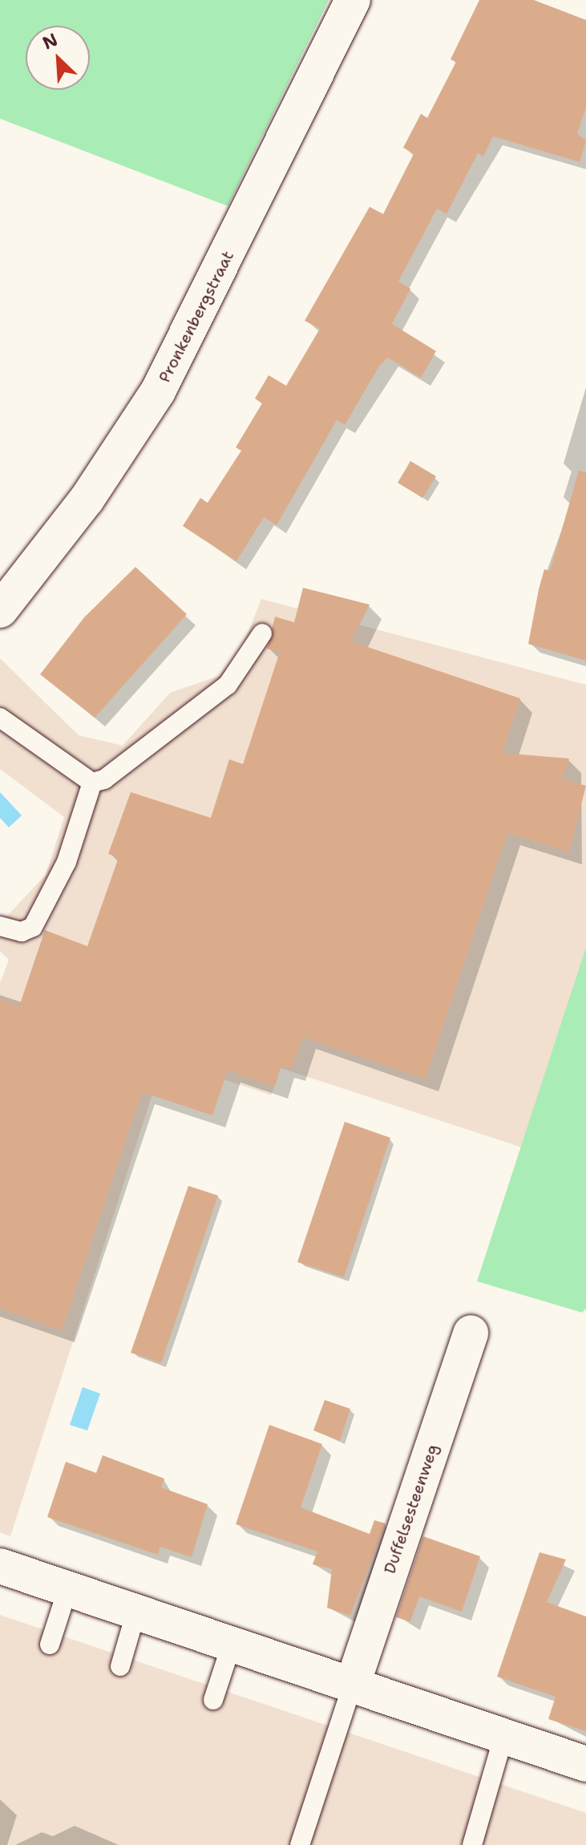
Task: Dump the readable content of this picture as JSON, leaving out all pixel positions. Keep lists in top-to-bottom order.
{
  "streets": {
    "street": ["Pronkenbergstraat", "Duffelsesteenweg"]
  },
  "north": "top left"
}
